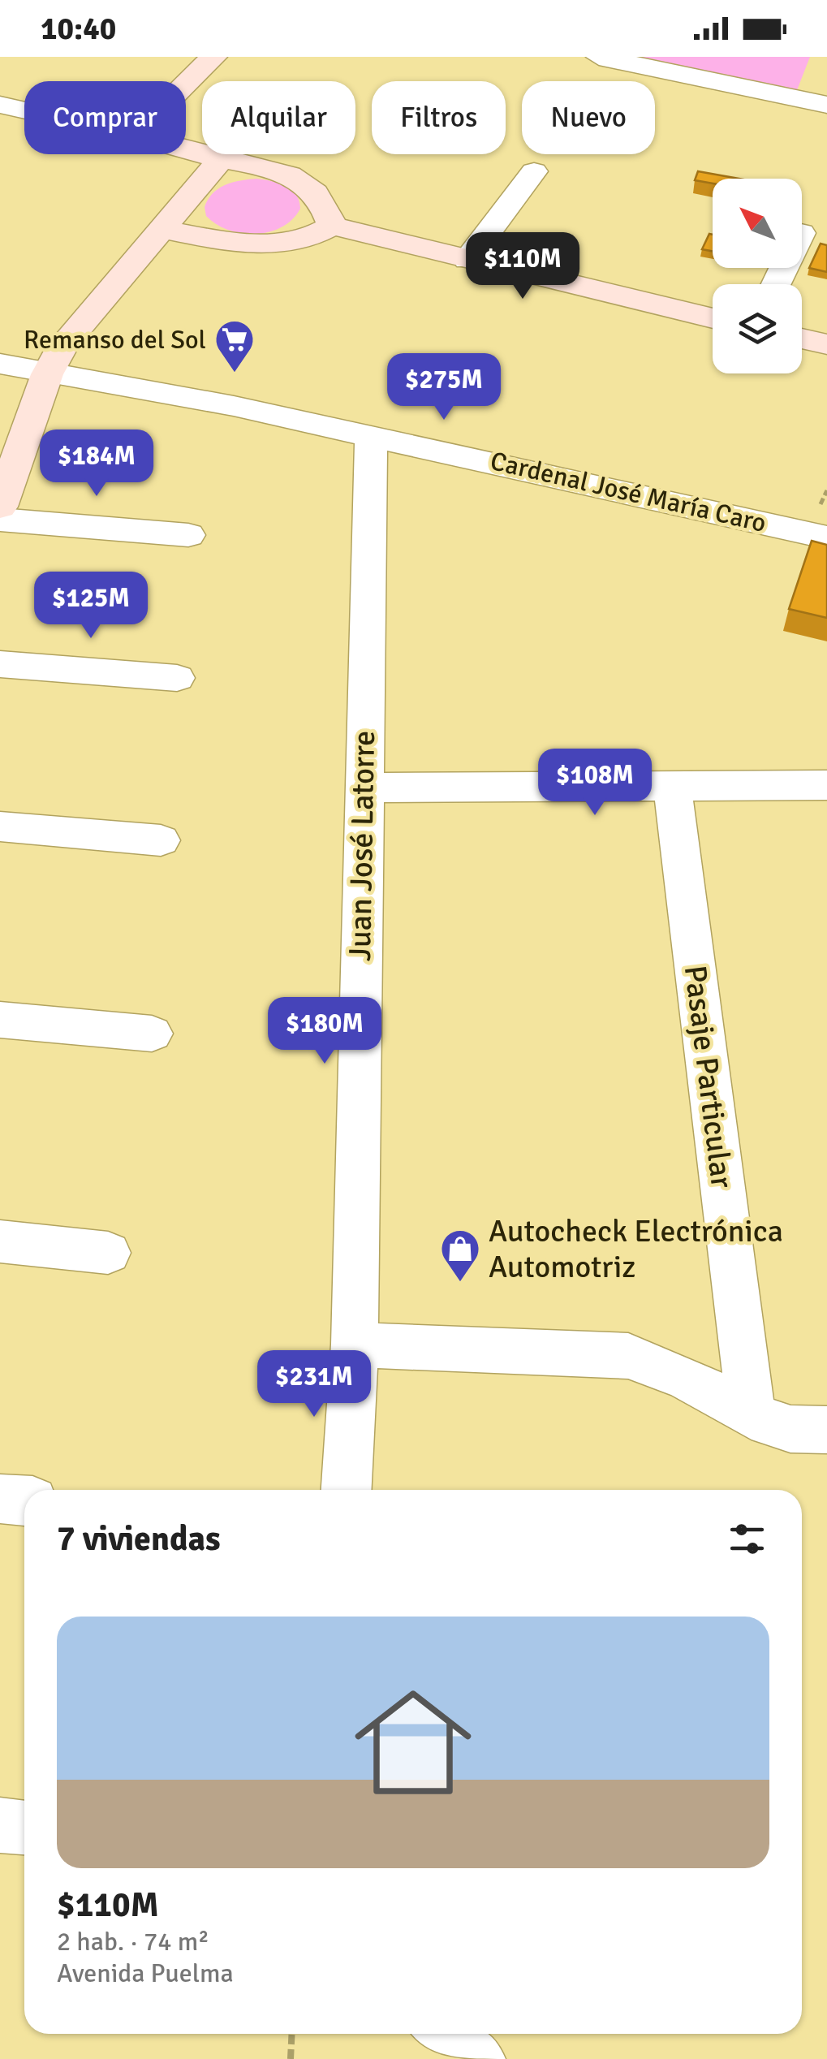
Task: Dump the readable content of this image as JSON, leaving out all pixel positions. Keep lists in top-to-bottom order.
{
  "streets": {
    "street": ["Cardenal José María Caro", "Juan José Latorre", "Pasaje Particular"]
  },
  "crossings": [
    ["Cardenal José María Caro", "Juan José Latorre"]
  ],
  "places": {
    "supermarket": ["Remanso del Sol"],
    "shop": ["Autocheck Electrónica Automotriz"]
  },
  "north": "top left",
  "page": {
    "status": "10:40",
    "chip": [
      "Comprar",
      "Alquilar",
      "Filtros",
      "Nuevo"
    ],
    "price": [
      "$110M",
      "$275M",
      "$184M",
      "$125M",
      "$108M",
      "$180M",
      "$231M"
    ],
    "heading": "7 viviendas",
    "list": [
      {
        "name": "$110M",
        "note": "2 hab. · 74 m² · Avenida Puelma"
      }
    ]
  }
}
